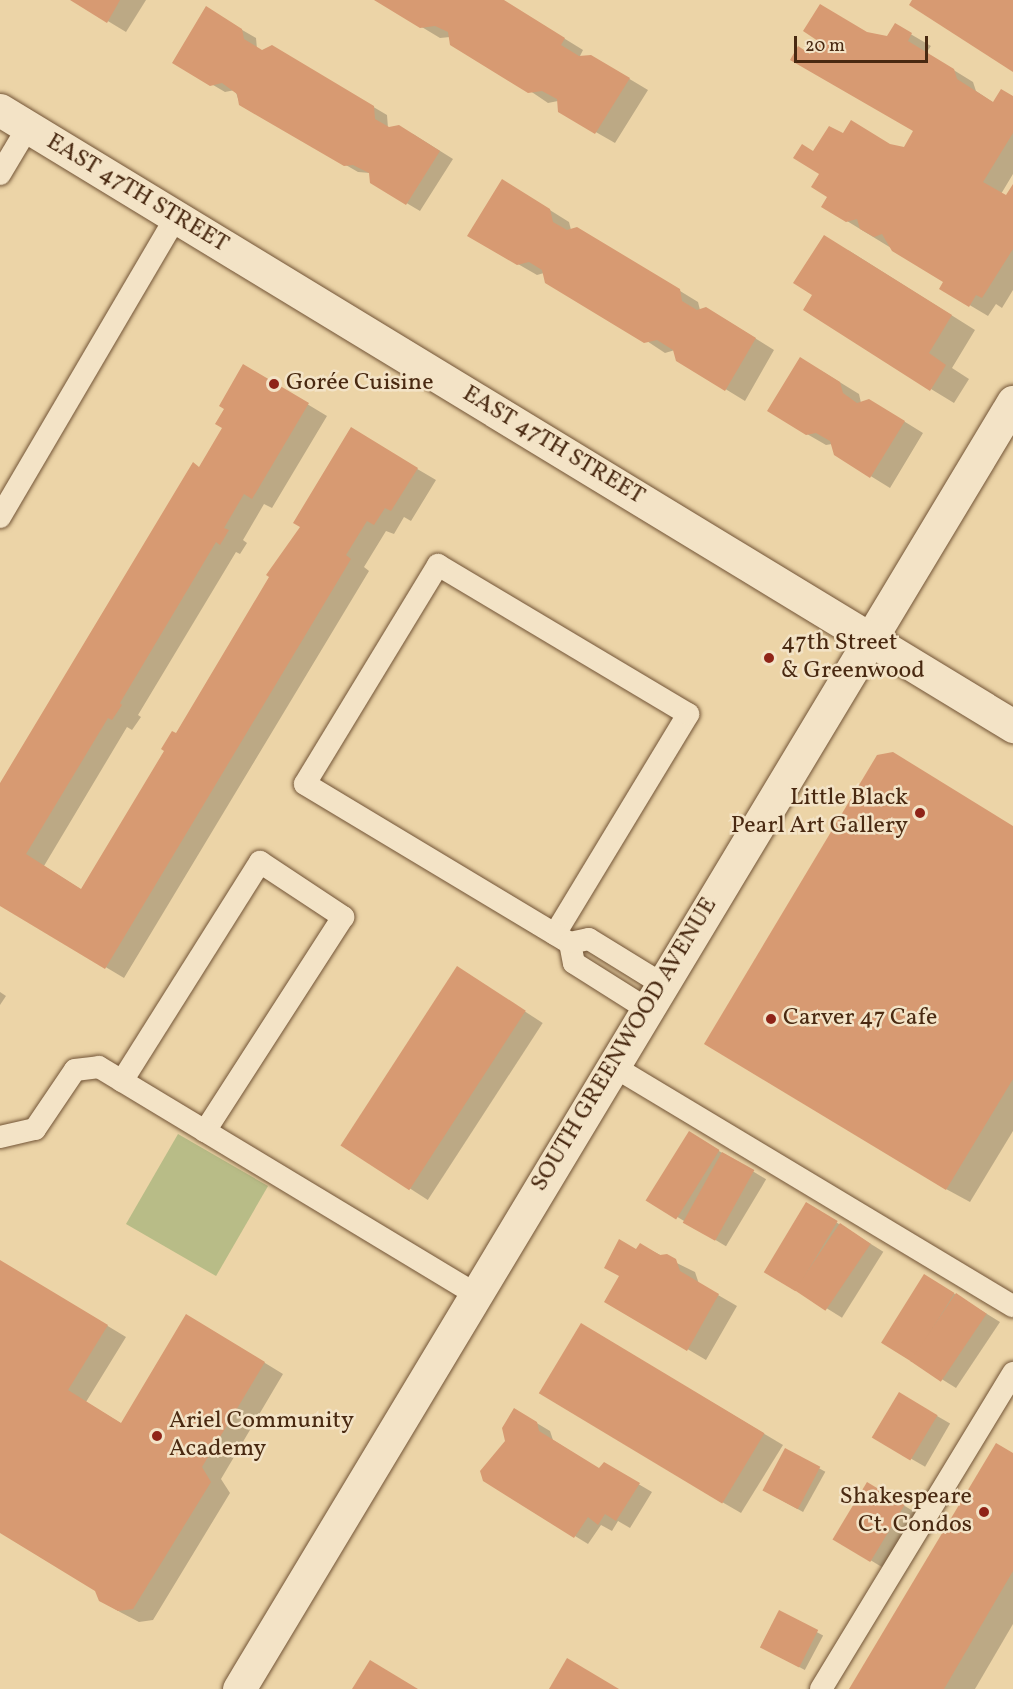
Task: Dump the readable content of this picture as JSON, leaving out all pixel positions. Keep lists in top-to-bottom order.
{
  "streets": {
    "street": ["EAST 47TH STREET", "SOUTH GREENWOOD AVENUE"]
  },
  "crossings": [
    ["EAST 47TH STREET", "SOUTH GREENWOOD AVENUE"]
  ],
  "places": [
    "Gorée Cuisine",
    "47th Street & Greenwood",
    "Little Black Pearl Art Gallery",
    "Carver 47 Cafe",
    "Ariel Community Academy",
    "Shakespeare Ct. Condos"
  ],
  "scale_bar": "20 m"
}
